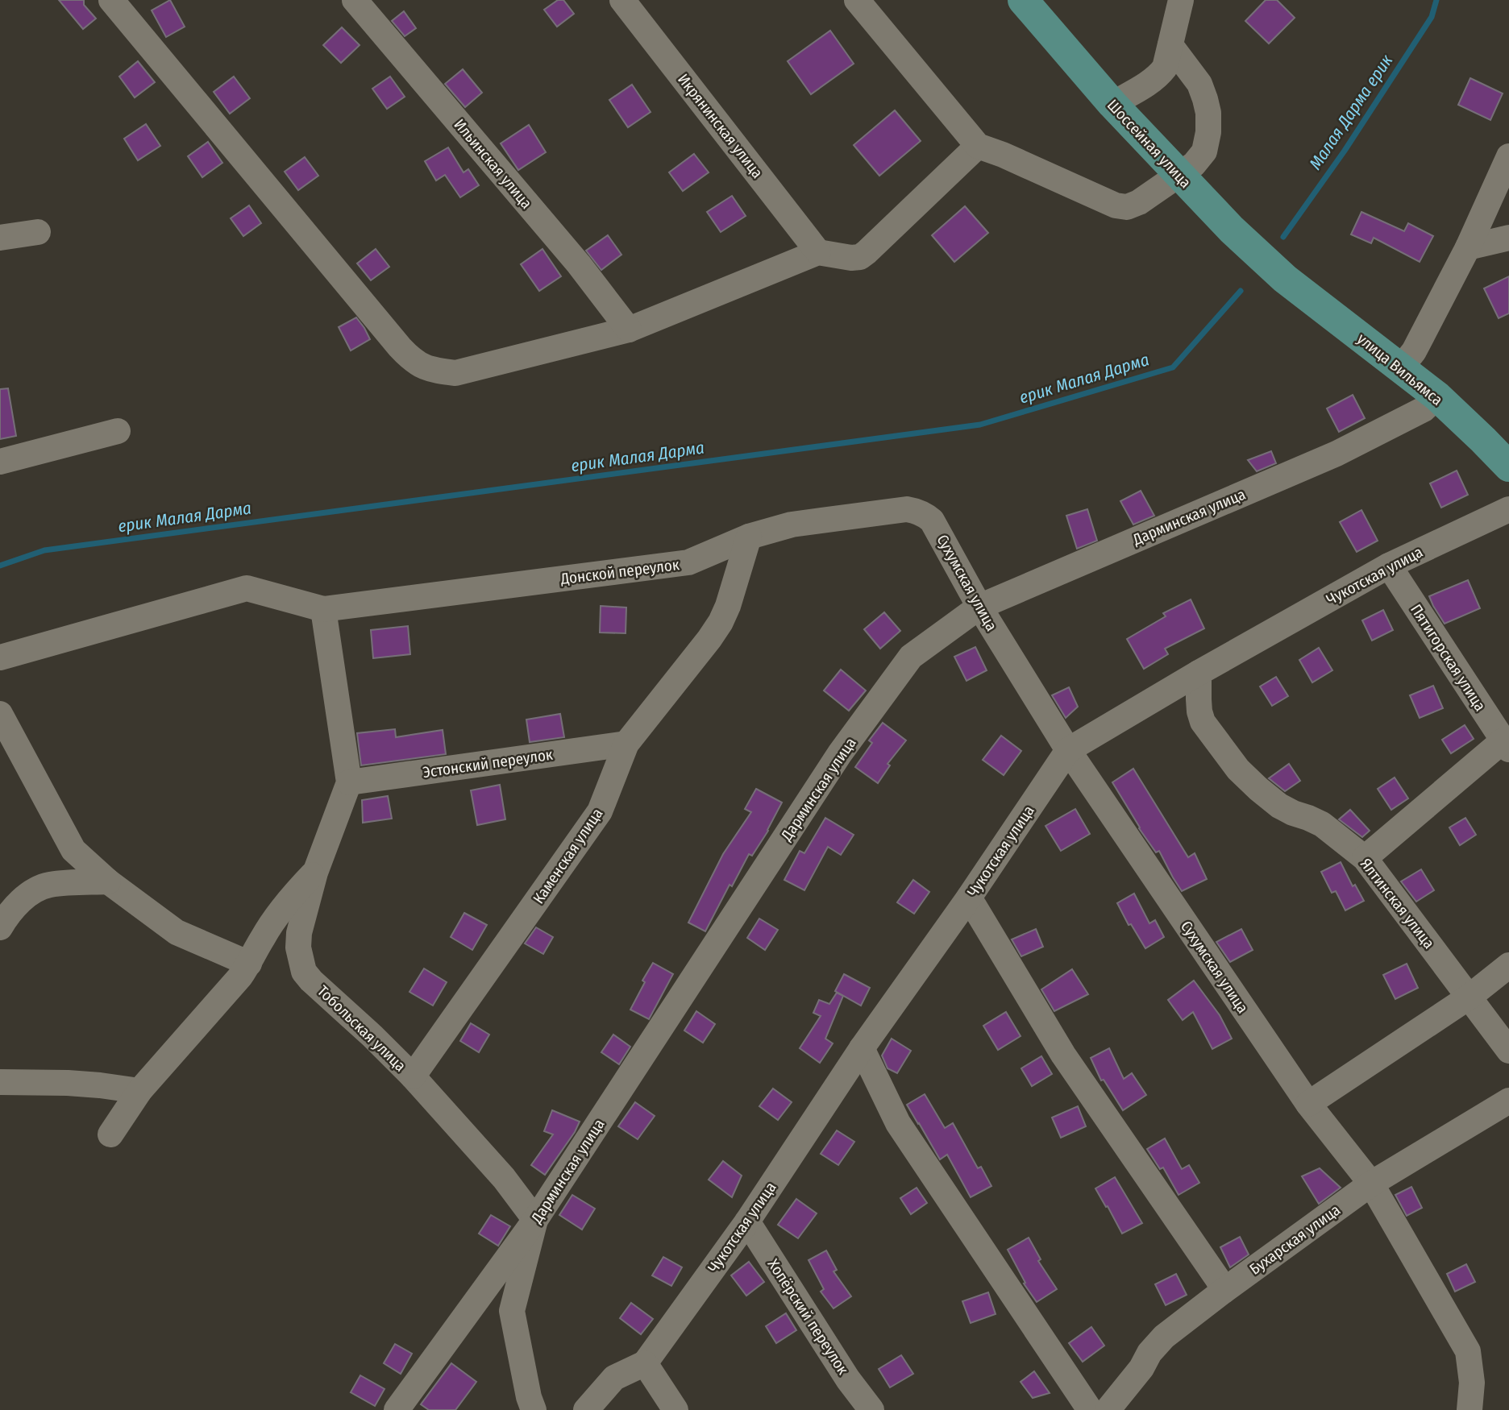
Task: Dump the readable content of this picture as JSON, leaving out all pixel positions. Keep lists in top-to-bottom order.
{
  "streets": {
    "main road": ["Шоссейная улица", "улица Вильямса"],
    "street": [
      "Икрянинская улица",
      "Ильинская улица",
      "Дарминская улица",
      "Донской переулок",
      "Чукотская улица",
      "Сухумская улица",
      "Пятигорская улица",
      "Эстонский переулок",
      "Каменская улица",
      "Ялтинская улица",
      "Тобольская улица",
      "Бухарская улица",
      "Хопёрский переулок"
    ]
  },
  "crossings": [
    ["Шоссейная улица", "улица Вильямса"],
    ["улица Вильямса", "Дарминская улица"],
    ["Дарминская улица", "Сухумская улица"],
    ["Дарминская улица", "Тобольская улица"],
    ["Донской переулок", "Сухумская улица"],
    ["Донской переулок", "Каменская улица"],
    ["Донской переулок", "Тобольская улица"],
    ["Чукотская улица", "Сухумская улица"],
    ["Чукотская улица", "Пятигорская улица"],
    ["Чукотская улица", "Ялтинская улица"],
    ["Чукотская улица", "Хопёрский переулок"],
    ["Сухумская улица", "Бухарская улица"],
    ["Эстонский переулок", "Каменская улица"],
    ["Эстонский переулок", "Тобольская улица"],
    ["Каменская улица", "Тобольская улица"]
  ],
  "water": ["Малая Дарма ерик", "ерик Малая Дарма"]
}
